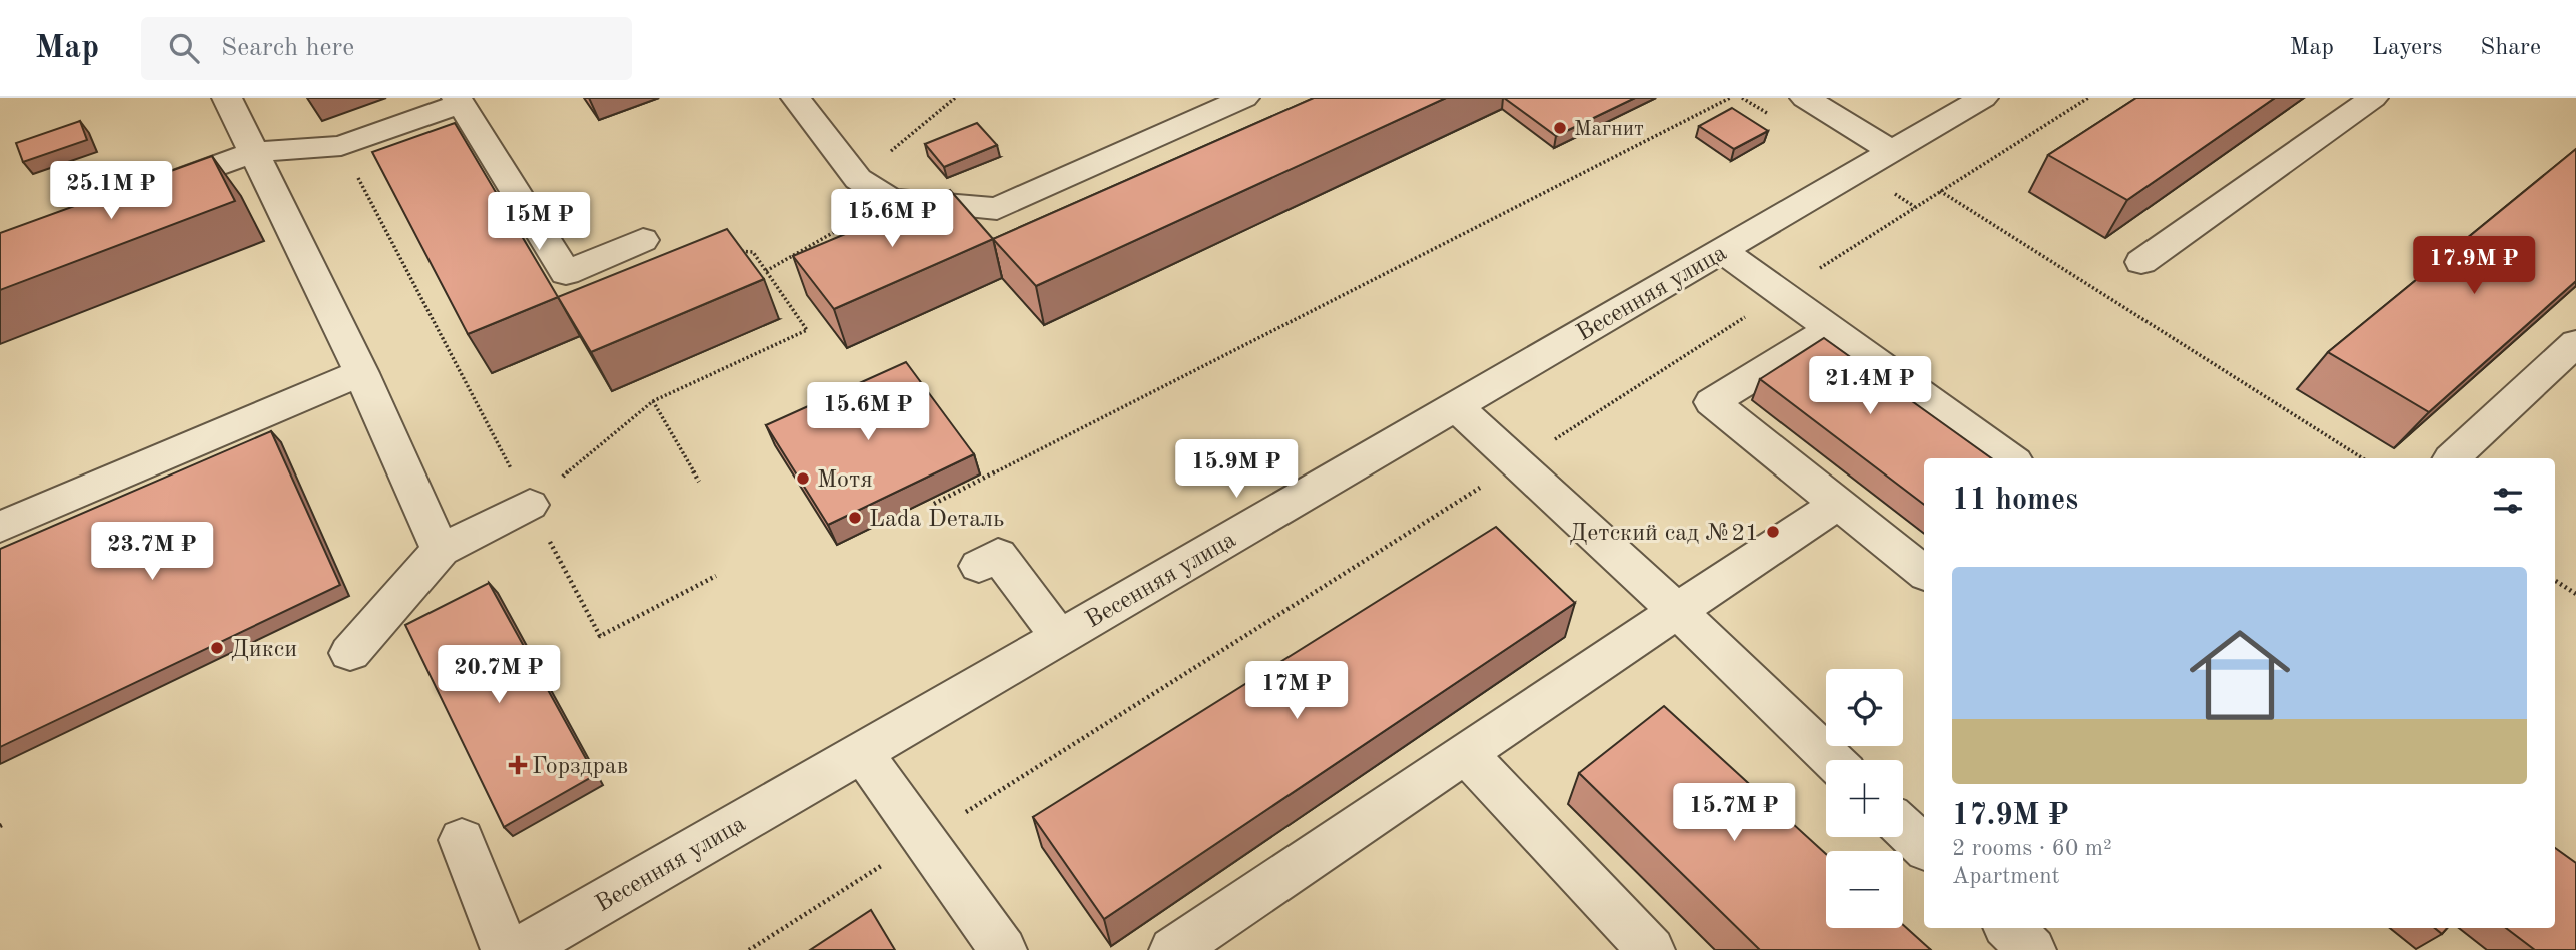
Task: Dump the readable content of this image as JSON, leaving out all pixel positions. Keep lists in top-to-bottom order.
{
  "streets": {
    "street": ["Весенняя улица"]
  },
  "places": {
    "other": [
      "Магнит",
      "Мотя",
      "Lada Dеталь",
      "Детский сад №21",
      "Дикси"
    ],
    "health": ["Горздрав"]
  },
  "page": {
    "header": "Map",
    "search": "Search here",
    "nav": ["Map", "Layers", "Share"],
    "price": [
      "25.1M ₽",
      "15.6M ₽",
      "15M ₽",
      "17.9M ₽",
      "21.4M ₽",
      "15.6M ₽",
      "15.9M ₽",
      "23.7M ₽",
      "20.7M ₽",
      "17M ₽",
      "15.7M ₽"
    ],
    "heading": "11 homes",
    "list": [
      {
        "name": "17.9M ₽",
        "note": "2 rooms · 60 m² · Apartment"
      }
    ],
    "map_buttons": ["+", "−"]
  }
}
